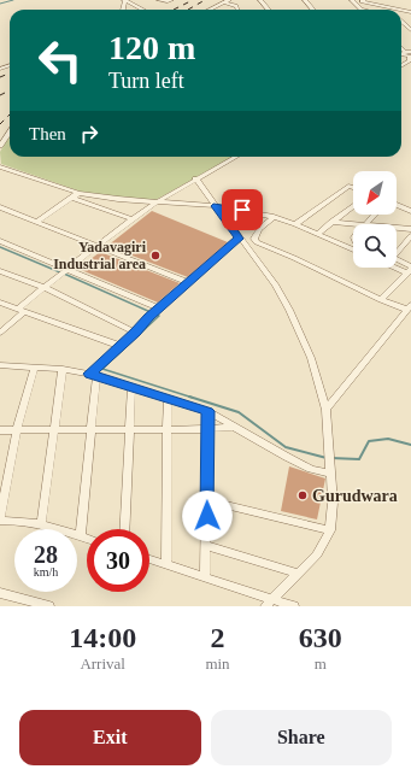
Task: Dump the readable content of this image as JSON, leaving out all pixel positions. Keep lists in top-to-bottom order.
{
  "places": ["Yadavagiri Industrial area", "Gurudwara"],
  "north": "bottom left",
  "page": {
    "turn": ["120 m", "Turn left"],
    "then": "Then",
    "speed": "28 km/h",
    "limit": "30",
    "eta": [
      "14:00",
      "Arrival",
      "2",
      "min",
      "630",
      "m"
    ],
    "buttons": ["Exit", "Share"]
  }
}
